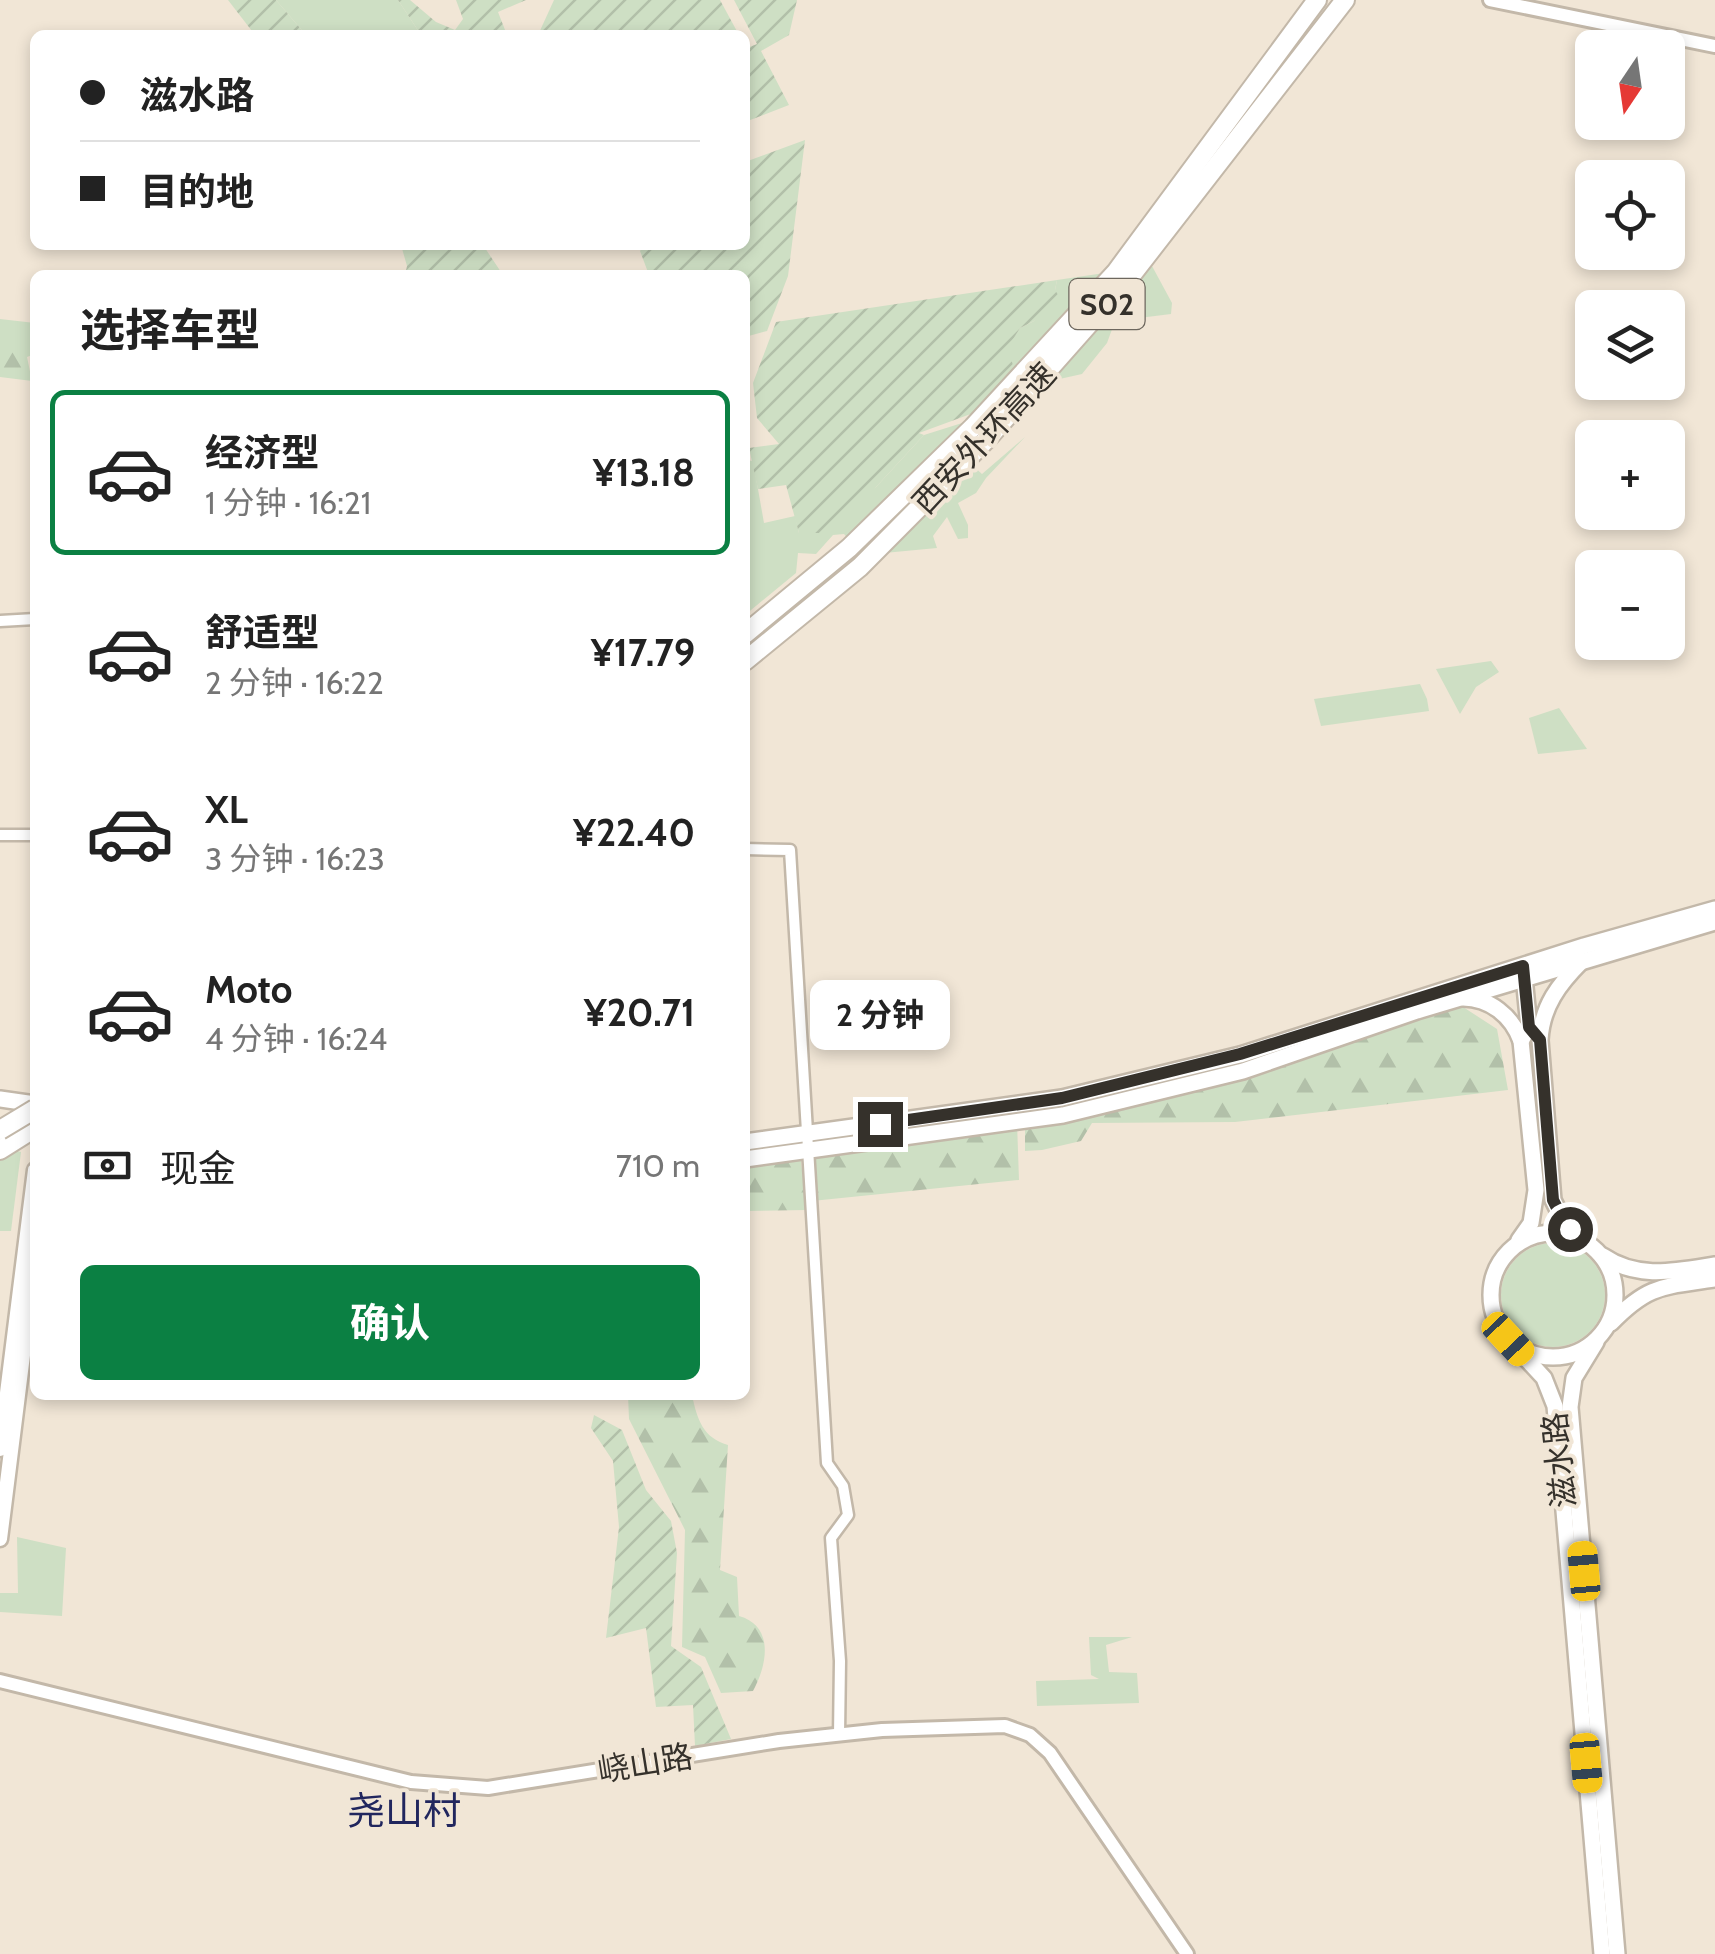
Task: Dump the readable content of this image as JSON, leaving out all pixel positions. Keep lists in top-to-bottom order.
{
  "streets": {
    "highway": ["S02", "西安外环高速"],
    "main road": ["滋水路"],
    "street": ["峣山路"]
  },
  "districts": ["尧山村"],
  "north": "bottom",
  "page": {
    "map_buttons": ["+", "−"],
    "banner": ["滋水路", "目的地"],
    "heading": "选择车型",
    "list": [
      {
        "name": "经济型",
        "note": "1 分钟 · 16:21",
        "value": "¥13.18"
      },
      {
        "name": "舒适型",
        "note": "2 分钟 · 16:22",
        "value": "¥17.79"
      },
      {
        "name": "XL",
        "note": "3 分钟 · 16:23",
        "value": "¥22.40"
      },
      {
        "name": "Moto",
        "note": "4 分钟 · 16:24",
        "value": "¥20.71"
      }
    ],
    "bubble": "2 分钟",
    "pay": ["现金", "710 m"],
    "buttons": "确认"
  }
}
